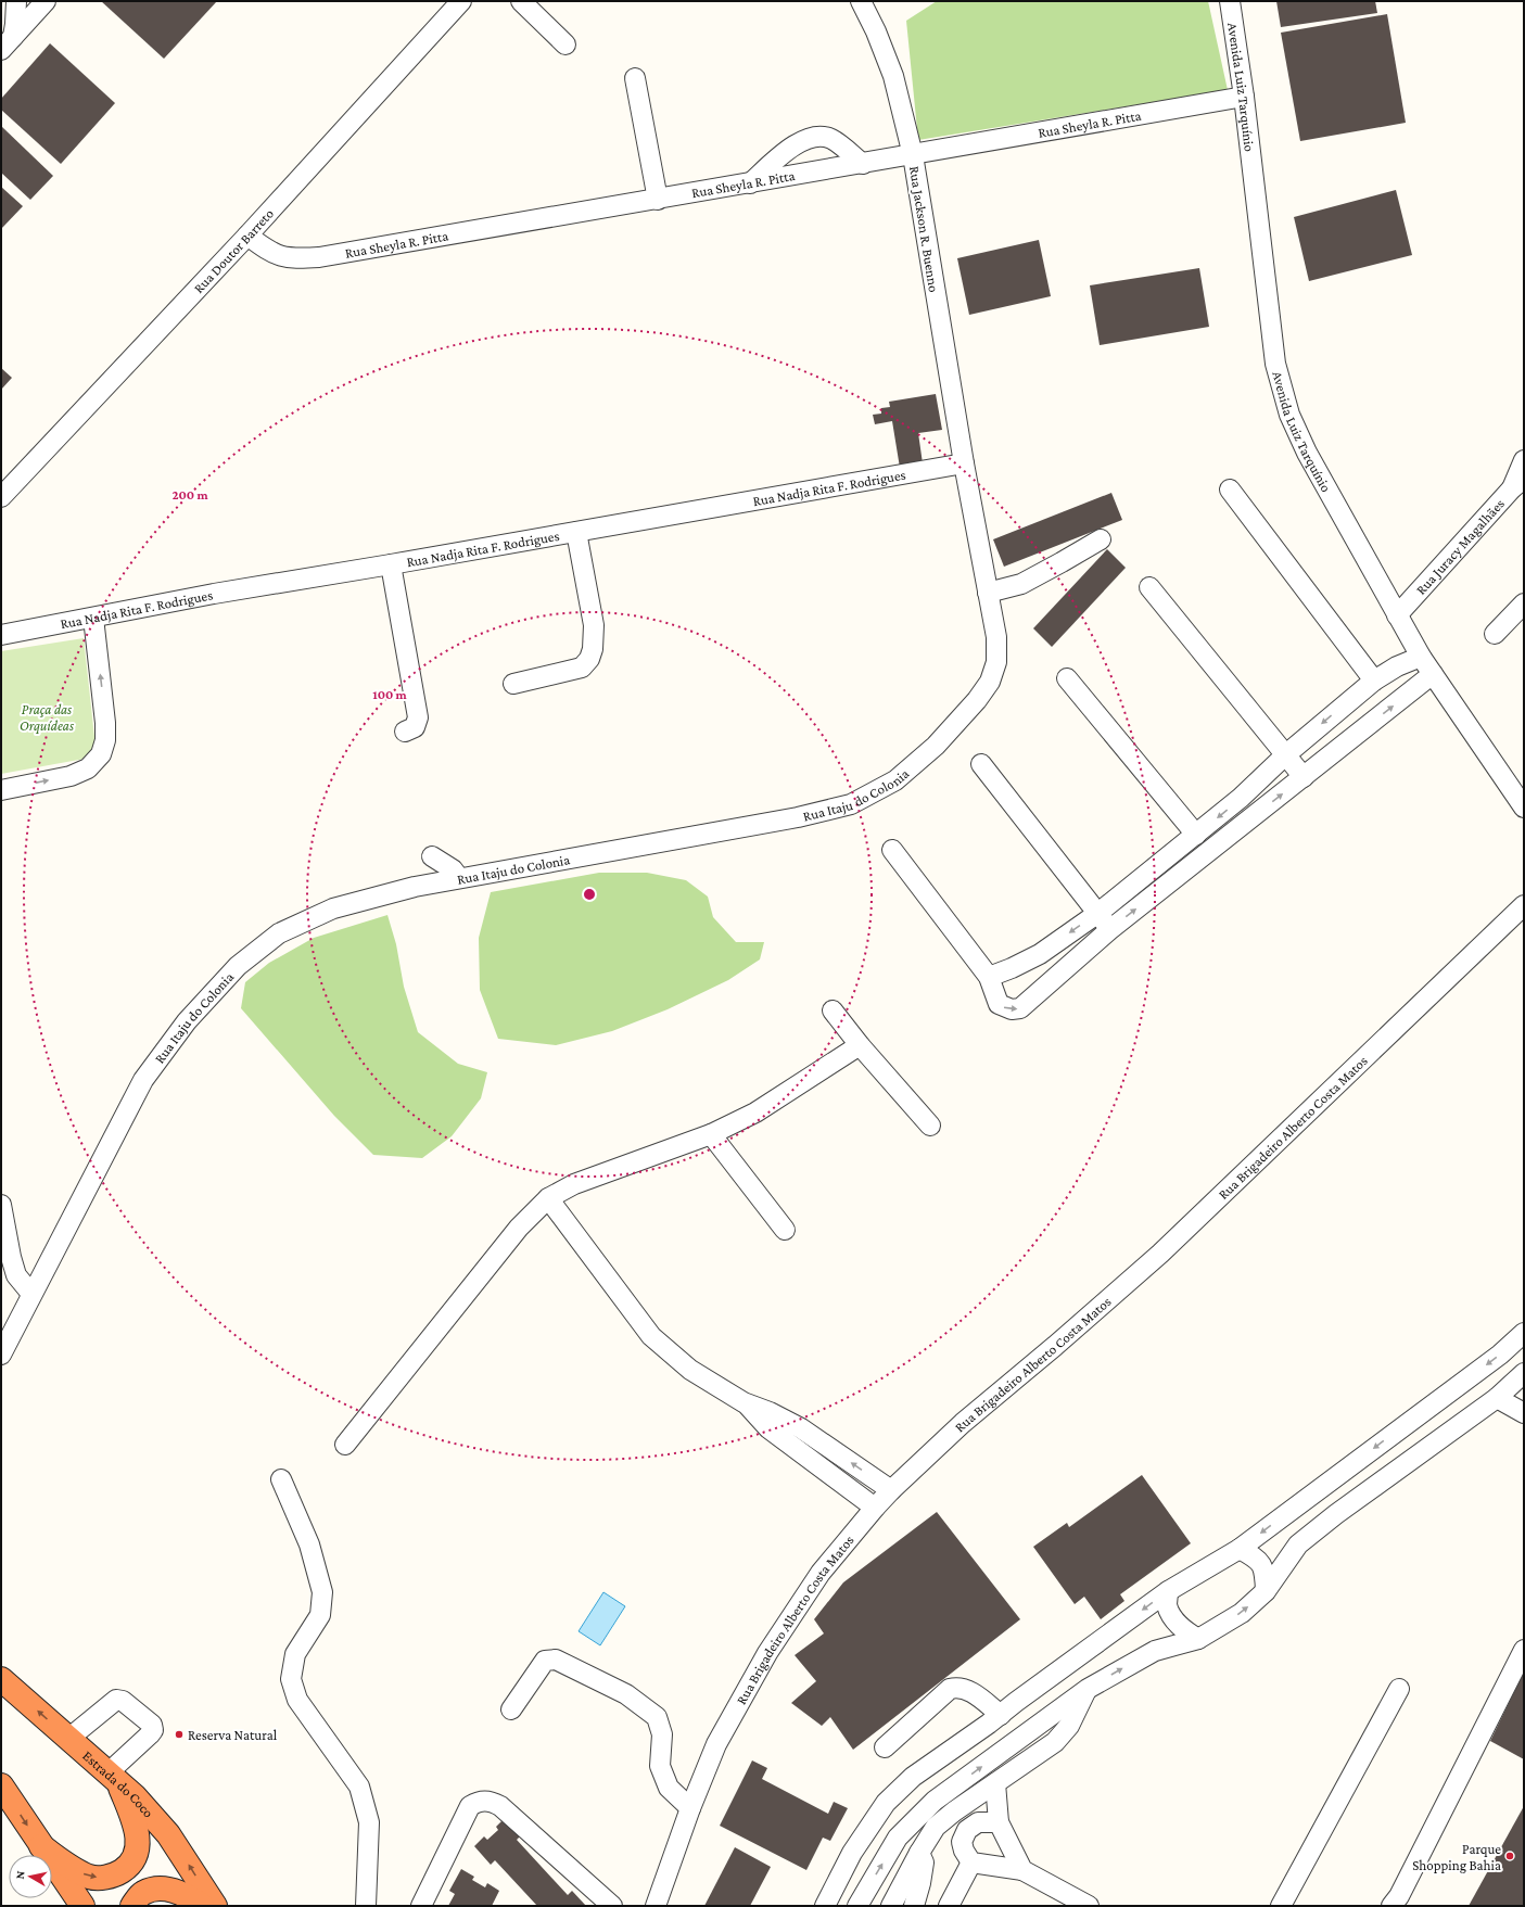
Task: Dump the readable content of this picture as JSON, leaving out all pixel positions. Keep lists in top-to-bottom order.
{
  "streets": {
    "highway": ["Estrada do Coco"],
    "street": [
      "Avenida Luiz Tarquínio",
      "Rua Sheyla R. Pitta",
      "Rua Jackson R. Buenno",
      "Rua Doutor Barreto",
      "Rua Nadja Rita F. Rodrigues",
      "Rua Juracy Magalhães",
      "Rua Itaju do Colonia",
      "Rua Brigadeiro Alberto Costa Matos"
    ]
  },
  "crossings": [
    ["Avenida Luiz Tarquínio", "Rua Sheyla R. Pitta"],
    ["Avenida Luiz Tarquínio", "Rua Juracy Magalhães"],
    ["Rua Sheyla R. Pitta", "Rua Jackson R. Buenno"],
    ["Rua Sheyla R. Pitta", "Rua Doutor Barreto"],
    ["Rua Jackson R. Buenno", "Rua Nadja Rita F. Rodrigues"],
    ["Rua Jackson R. Buenno", "Rua Itaju do Colonia"],
    ["Rua Nadja Rita F. Rodrigues", "Rua Itaju do Colonia"]
  ],
  "parks": ["Praça das Orquídeas"],
  "places": ["Reserva Natural", "Parque Shopping Bahia"],
  "north": "left",
  "rings": ["200 m", "100 m"]
}
